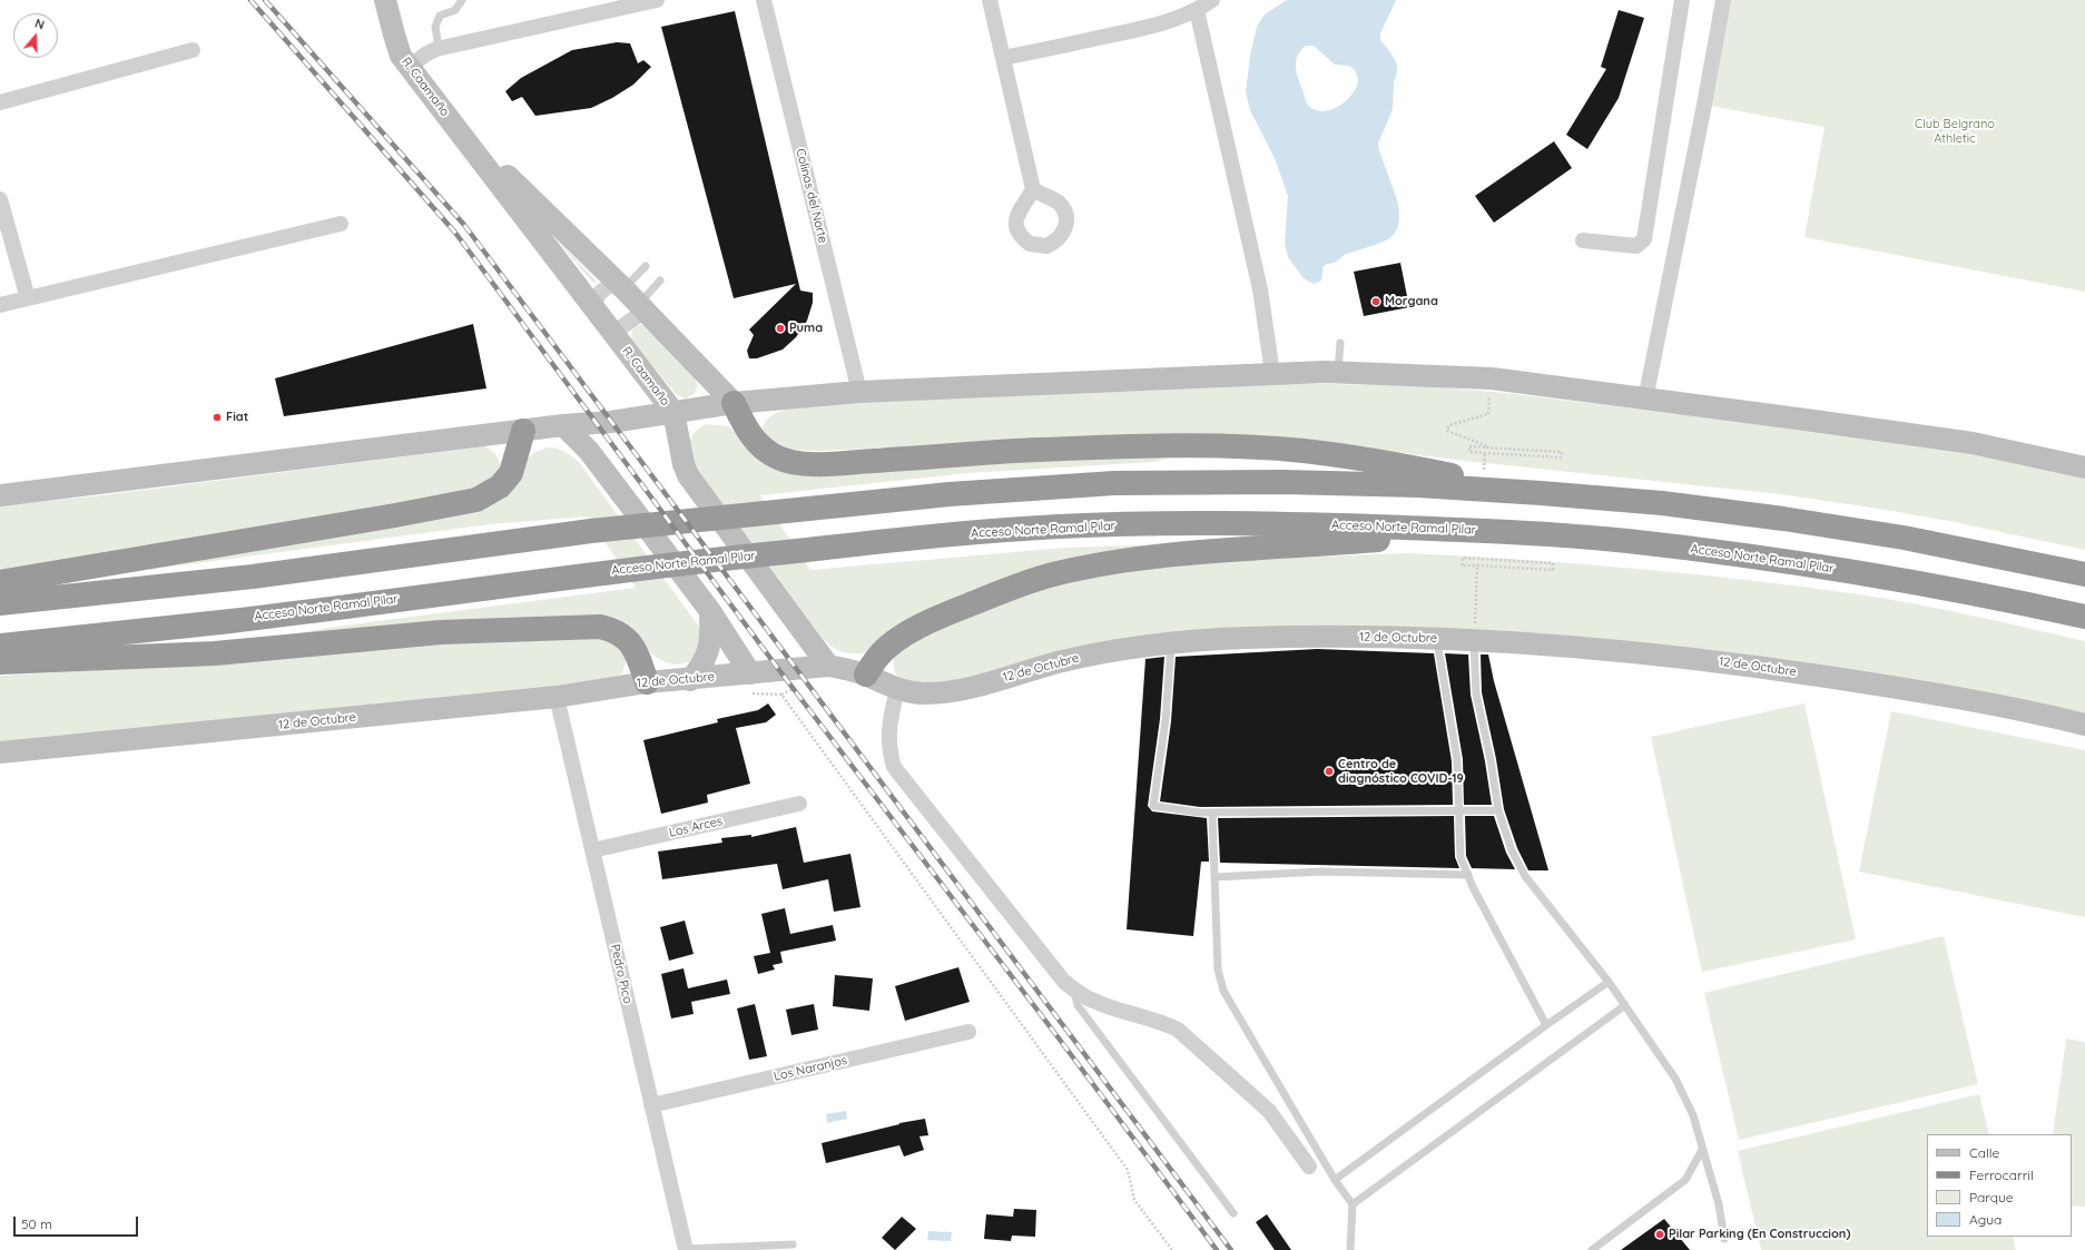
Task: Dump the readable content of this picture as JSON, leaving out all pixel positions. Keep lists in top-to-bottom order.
{
  "streets": {
    "highway": ["Acceso Norte Ramal Pilar"],
    "street": [
      "R. Caamaño",
      "Colinas del Norte",
      "12 de Octubre",
      "Los Arces",
      "Pedro Pico",
      "Los Naranjos"
    ]
  },
  "crossings": [
    ["R. Caamaño", "12 de Octubre"],
    ["12 de Octubre", "Pedro Pico"],
    ["Los Arces", "Pedro Pico"],
    ["Pedro Pico", "Los Naranjos"]
  ],
  "parks": ["Club Belgrano Athletic"],
  "places": [
    "Morgana",
    "Puma",
    "Fiat",
    "Centro de diagnóstico COVID-19",
    "Pilar Parking (En Construccion)"
  ],
  "legend": [
    "Calle",
    "Ferrocarril",
    "Parque",
    "Agua"
  ],
  "scale_bar": "50 m",
  "north": "top"
}
